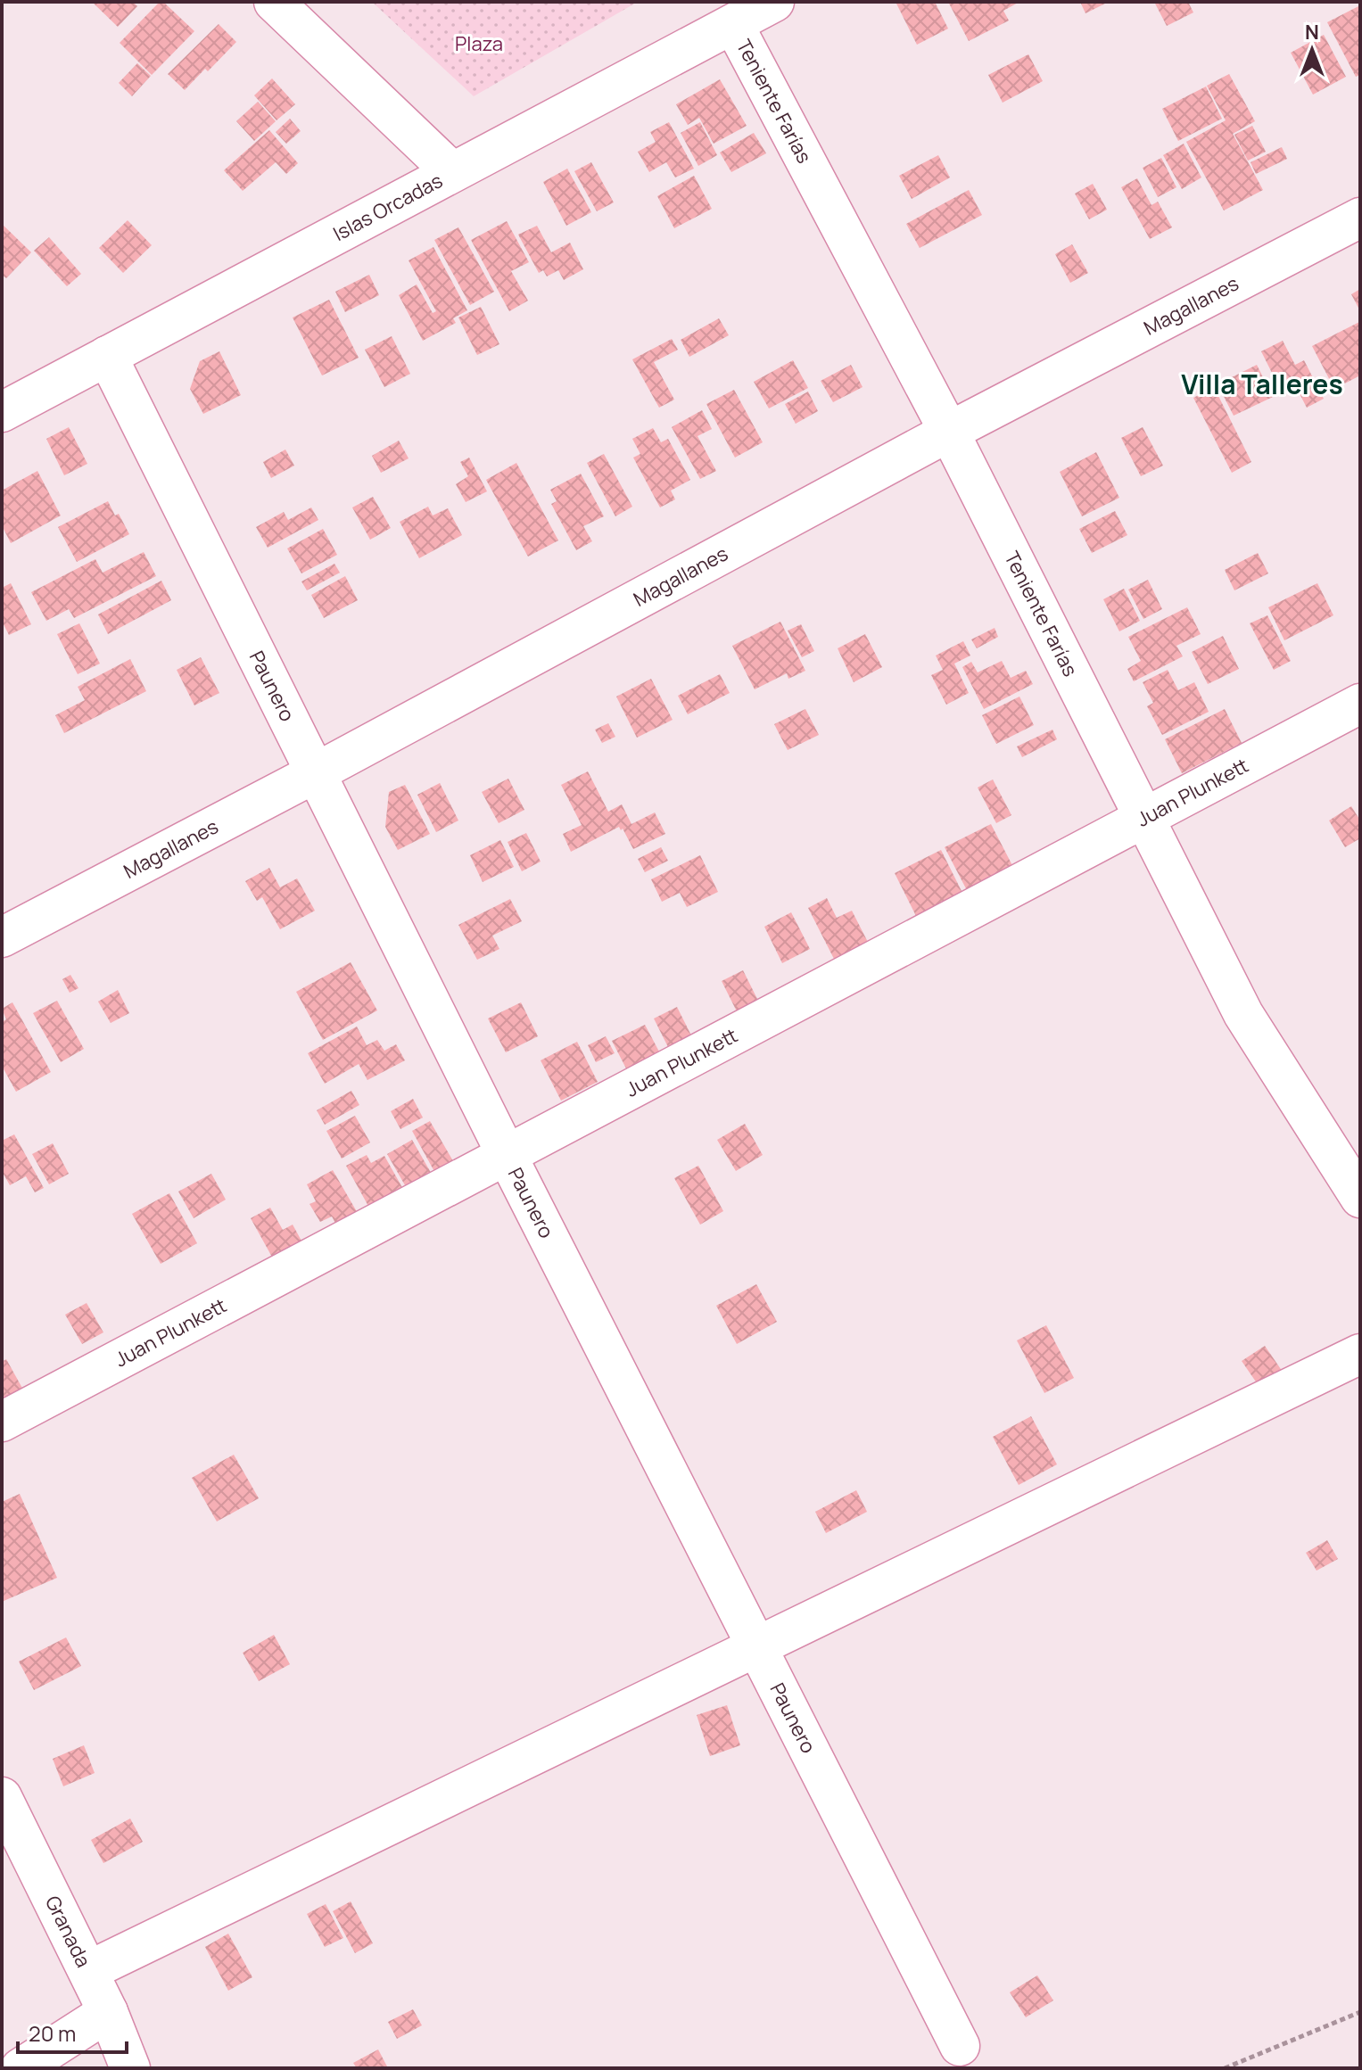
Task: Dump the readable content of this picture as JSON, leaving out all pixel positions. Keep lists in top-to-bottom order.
{
  "streets": {
    "street": [
      "Teniente Farías",
      "Islas Orcadas",
      "Magallanes",
      "Paunero",
      "Juan Plunkett",
      "Granada"
    ]
  },
  "crossings": [
    ["Teniente Farías", "Islas Orcadas"],
    ["Teniente Farías", "Magallanes"],
    ["Teniente Farías", "Juan Plunkett"],
    ["Islas Orcadas", "Paunero"],
    ["Magallanes", "Paunero"],
    ["Paunero", "Juan Plunkett"]
  ],
  "districts": ["Villa Talleres"],
  "parks": ["Plaza"],
  "scale_bar": "20 m",
  "north": "top"
}
